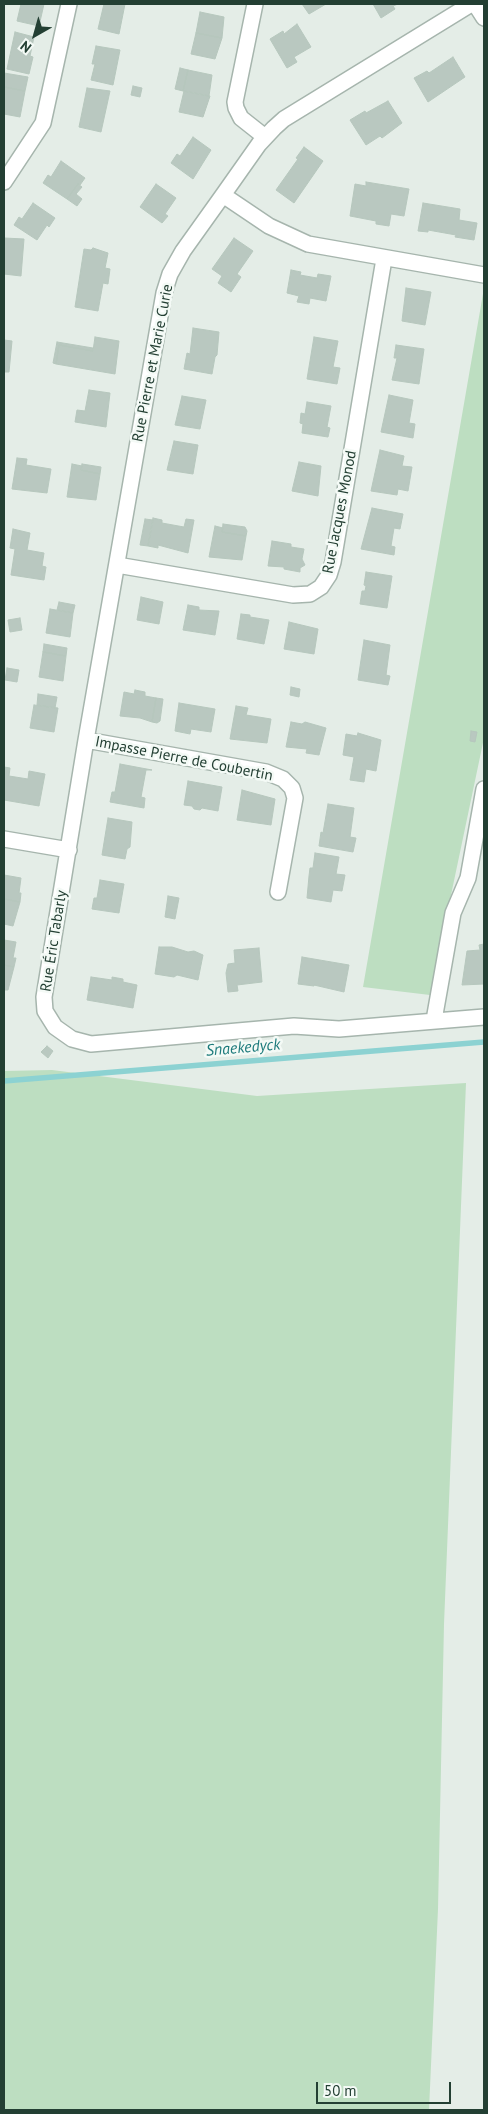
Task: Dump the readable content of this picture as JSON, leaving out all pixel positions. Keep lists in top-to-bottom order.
{
  "streets": {
    "street": [
      "Rue Pierre et Marie Curie",
      "Rue Jacques Monod",
      "Impasse Pierre de Coubertin",
      "Rue Éric Tabarly"
    ]
  },
  "crossings": [
    ["Rue Pierre et Marie Curie", "Rue Jacques Monod"],
    ["Rue Pierre et Marie Curie", "Impasse Pierre de Coubertin"],
    ["Rue Pierre et Marie Curie", "Rue Éric Tabarly"],
    ["Impasse Pierre de Coubertin", "Rue Éric Tabarly"]
  ],
  "water": ["Snaekedyck"],
  "scale_bar": "50 m",
  "north": "bottom left"
}
